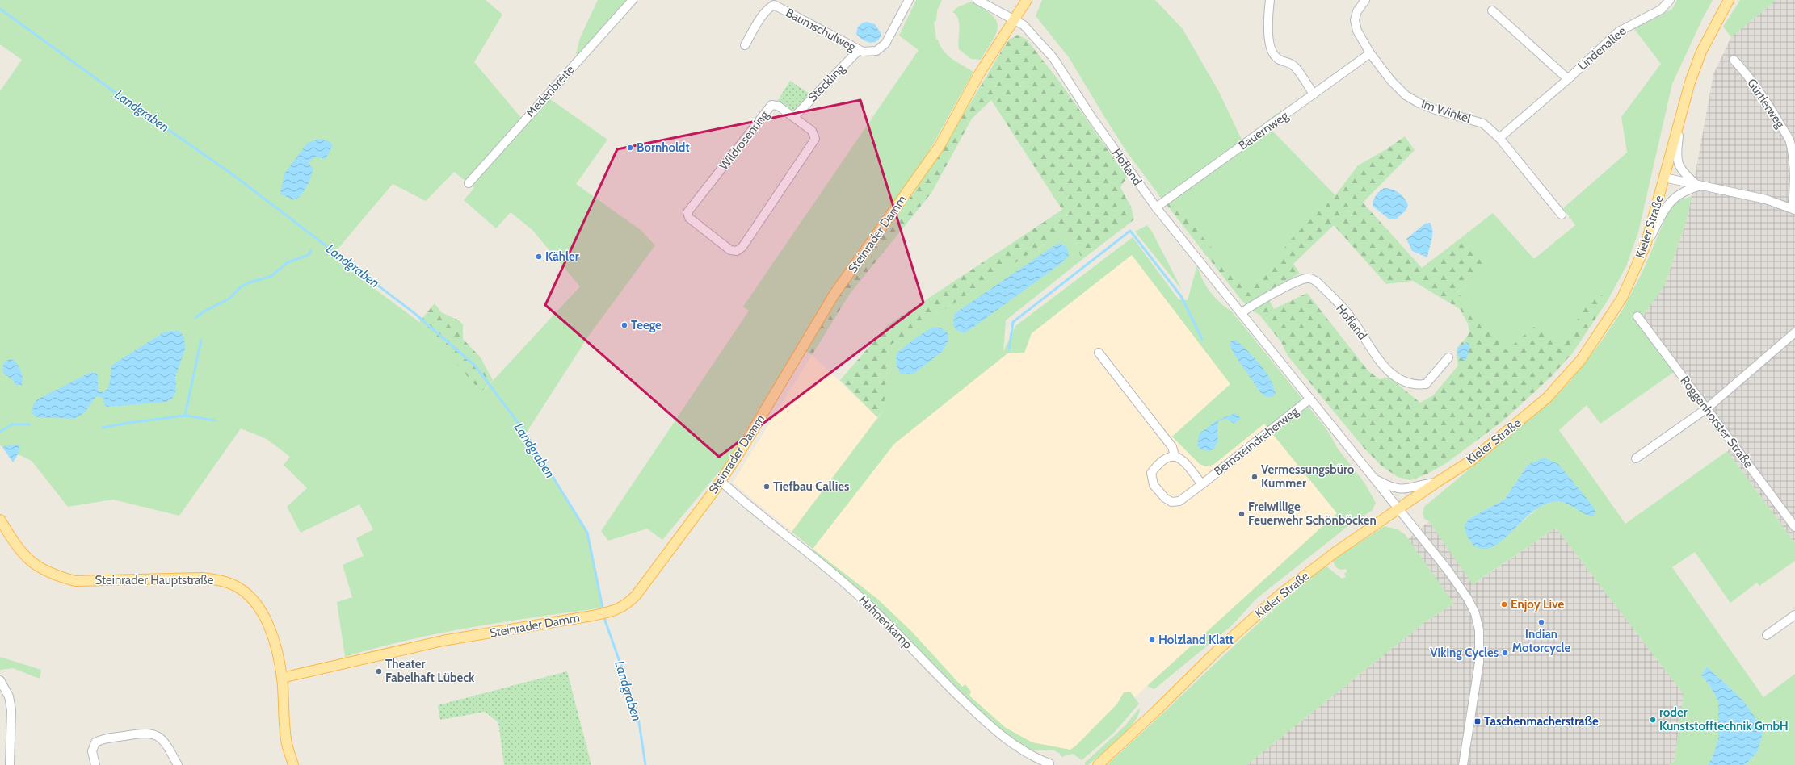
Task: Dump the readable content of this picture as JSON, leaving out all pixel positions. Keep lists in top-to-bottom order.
{
  "streets": {
    "main road": ["Kieler Straße", "Steinrader Damm", "Steinrader Hauptstraße"],
    "street": [
      "Baumschulweg",
      "Lindenallee",
      "Steckling",
      "Medenbreite",
      "Gürtlerweg",
      "Im Winkel",
      "Bauernweg",
      "Wildrosenring",
      "Hofland",
      "Roggenhorster Straße",
      "Bernsteindreherweg",
      "Hahnenkamp"
    ]
  },
  "crossings": [
    ["Baumschulweg", "Steckling"],
    ["Lindenallee", "Im Winkel"],
    ["Steckling", "Wildrosenring"],
    ["Im Winkel", "Bauernweg"],
    ["Bauernweg", "Hofland"],
    ["Hofland", "Kieler Straße"],
    ["Hofland", "Steinrader Damm"],
    ["Hofland", "Bernsteindreherweg"],
    ["Steinrader Damm", "Steinrader Hauptstraße"],
    ["Steinrader Damm", "Hahnenkamp"]
  ],
  "water": ["Landgraben"],
  "places": {
    "other": [
      "Bornholdt",
      "Kähler",
      "Teege",
      "Vermessungsbüro Kummer",
      "Tiefbau Callies",
      "Freiwillige Feuerwehr Schönböcken",
      "Enjoy Live",
      "Indian Motorcycle",
      "Holzland Klatt",
      "Viking Cycles",
      "Theater Fabelhaft Lübeck",
      "roder Kunststofftechnik GmbH"
    ],
    "transit": ["Taschenmacherstraße"]
  }
}
